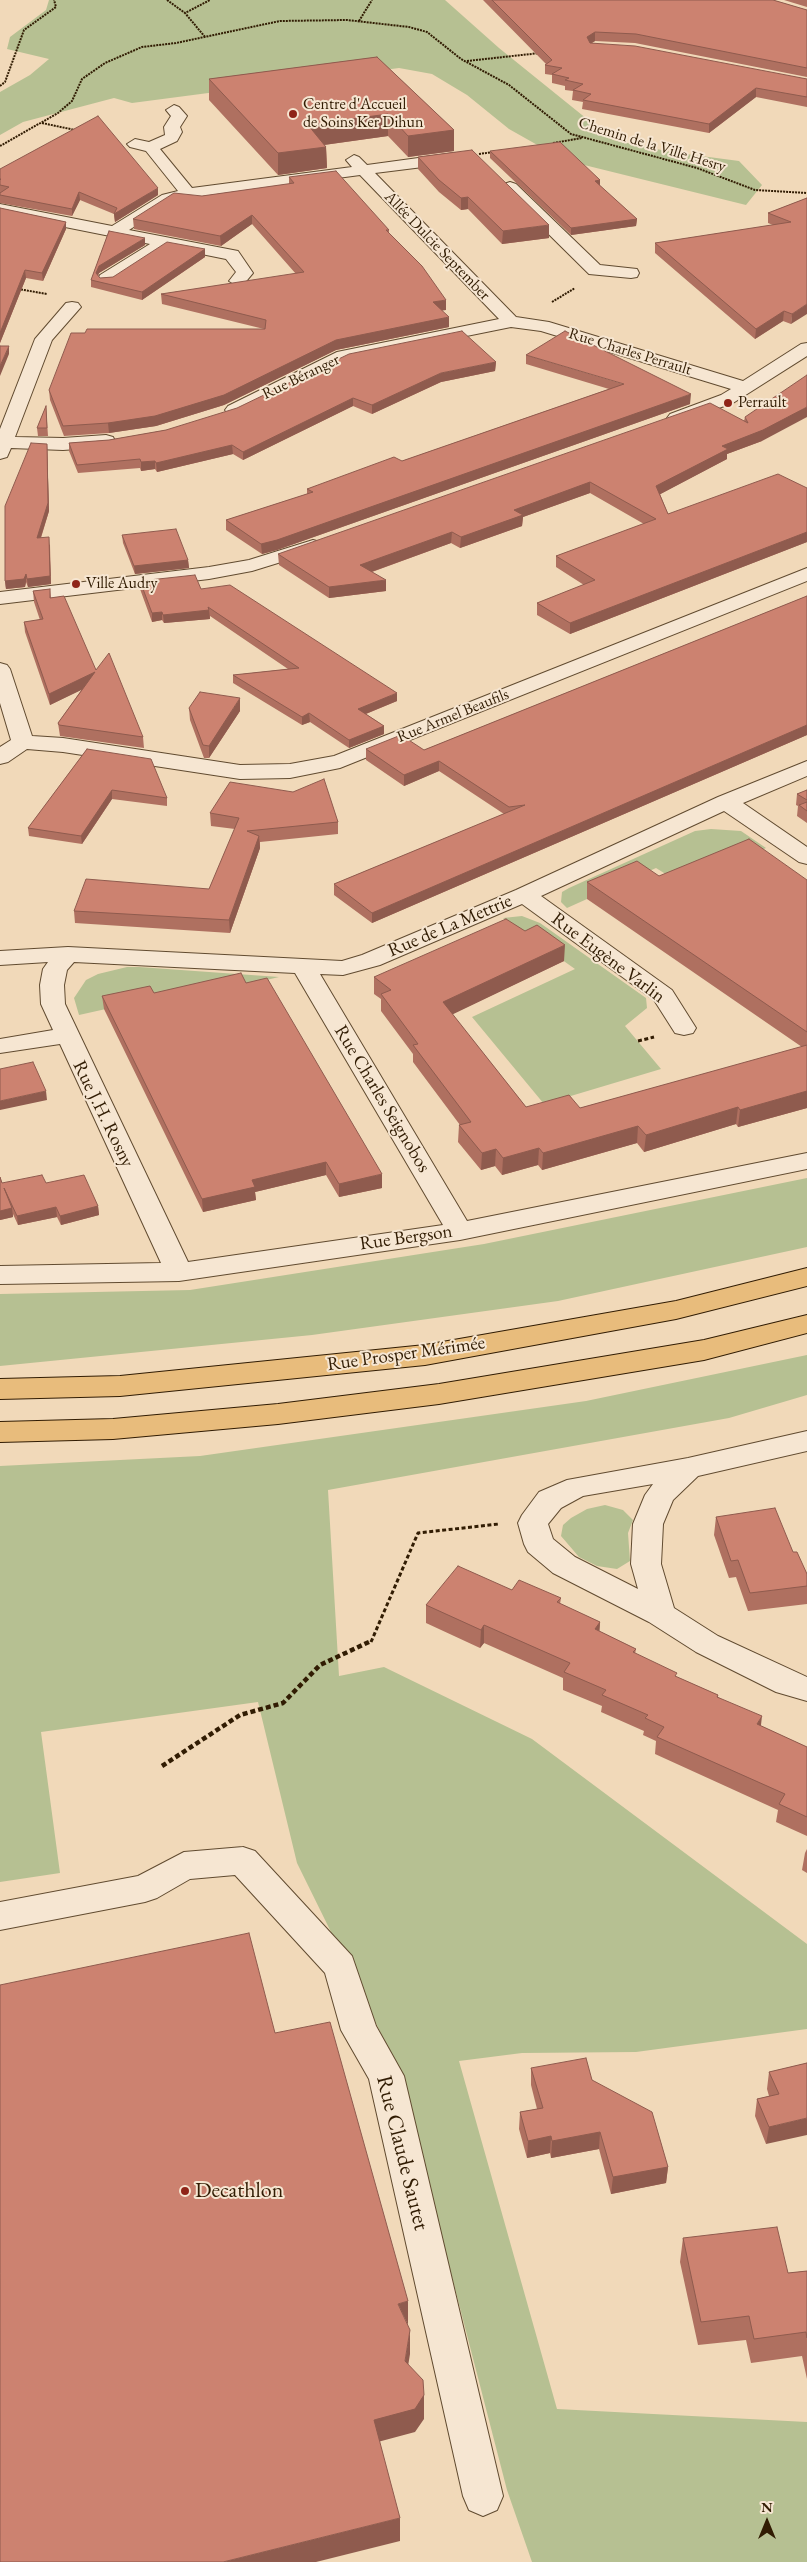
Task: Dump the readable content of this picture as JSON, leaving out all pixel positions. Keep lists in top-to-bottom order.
{
  "streets": {
    "main road": ["Rue Prosper Mérimée"],
    "street": [
      "Allée Dulcie September",
      "Rue Charles Perrault",
      "Rue Béranger",
      "Rue Armel Beaufils",
      "Rue de La Mettrie",
      "Rue Eugène Varlin",
      "Rue Charles Seignobos",
      "Rue J.H. Rosny",
      "Rue Bergson",
      "Rue Claude Sautet"
    ],
    "path": ["Chemin de la Ville Hesry"]
  },
  "crossings": [
    ["Allée Dulcie September", "Rue Charles Perrault"],
    ["Allée Dulcie September", "Rue Béranger"],
    ["Rue Charles Perrault", "Rue Béranger"],
    ["Rue de La Mettrie", "Rue Eugène Varlin"],
    ["Rue de La Mettrie", "Rue Charles Seignobos"],
    ["Rue de La Mettrie", "Rue J.H. Rosny"],
    ["Rue Charles Seignobos", "Rue Bergson"],
    ["Rue J.H. Rosny", "Rue Bergson"]
  ],
  "places": [
    "Centre d'Accueil de Soins Ker Dihun",
    "Perrault",
    "Ville Audry",
    "Decathlon"
  ],
  "north": "top"
}
